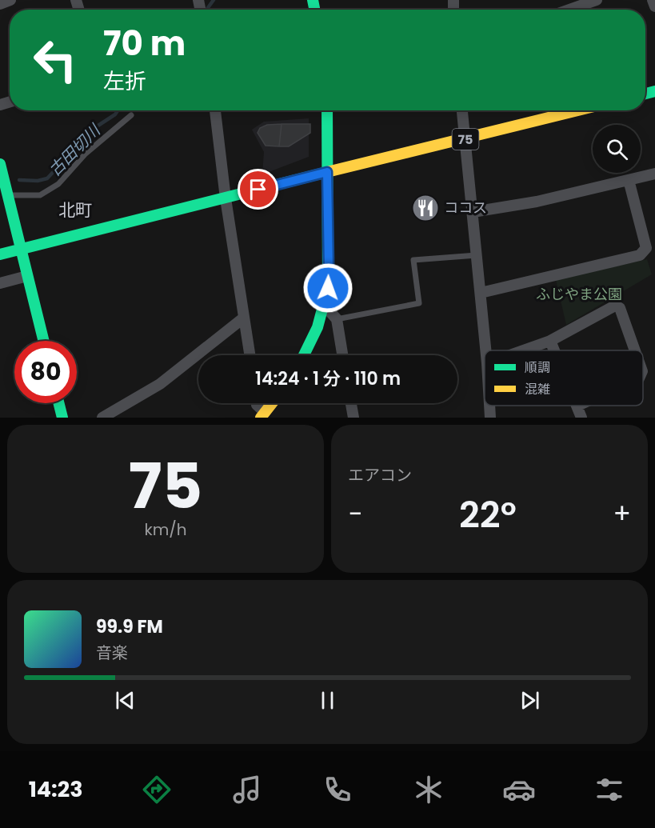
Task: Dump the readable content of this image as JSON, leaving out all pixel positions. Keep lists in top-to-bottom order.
{
  "streets": {
    "main road": ["75"]
  },
  "districts": ["北町"],
  "water": ["古田切川"],
  "parks": ["ふじやま公園"],
  "places": {
    "restaurant": ["ココス"]
  },
  "legend": ["順調", "混雑"],
  "page": {
    "turn": ["70 m", "左折"],
    "limit": "80",
    "trip": "14:24 · 1 分 · 110 m",
    "tile": [
      ["75", "km/h"],
      "エアコン"
    ],
    "heat": ["−", "22°", "+"],
    "song": ["99.9 FM", "音楽"],
    "tabs": "14:23"
  }
}
